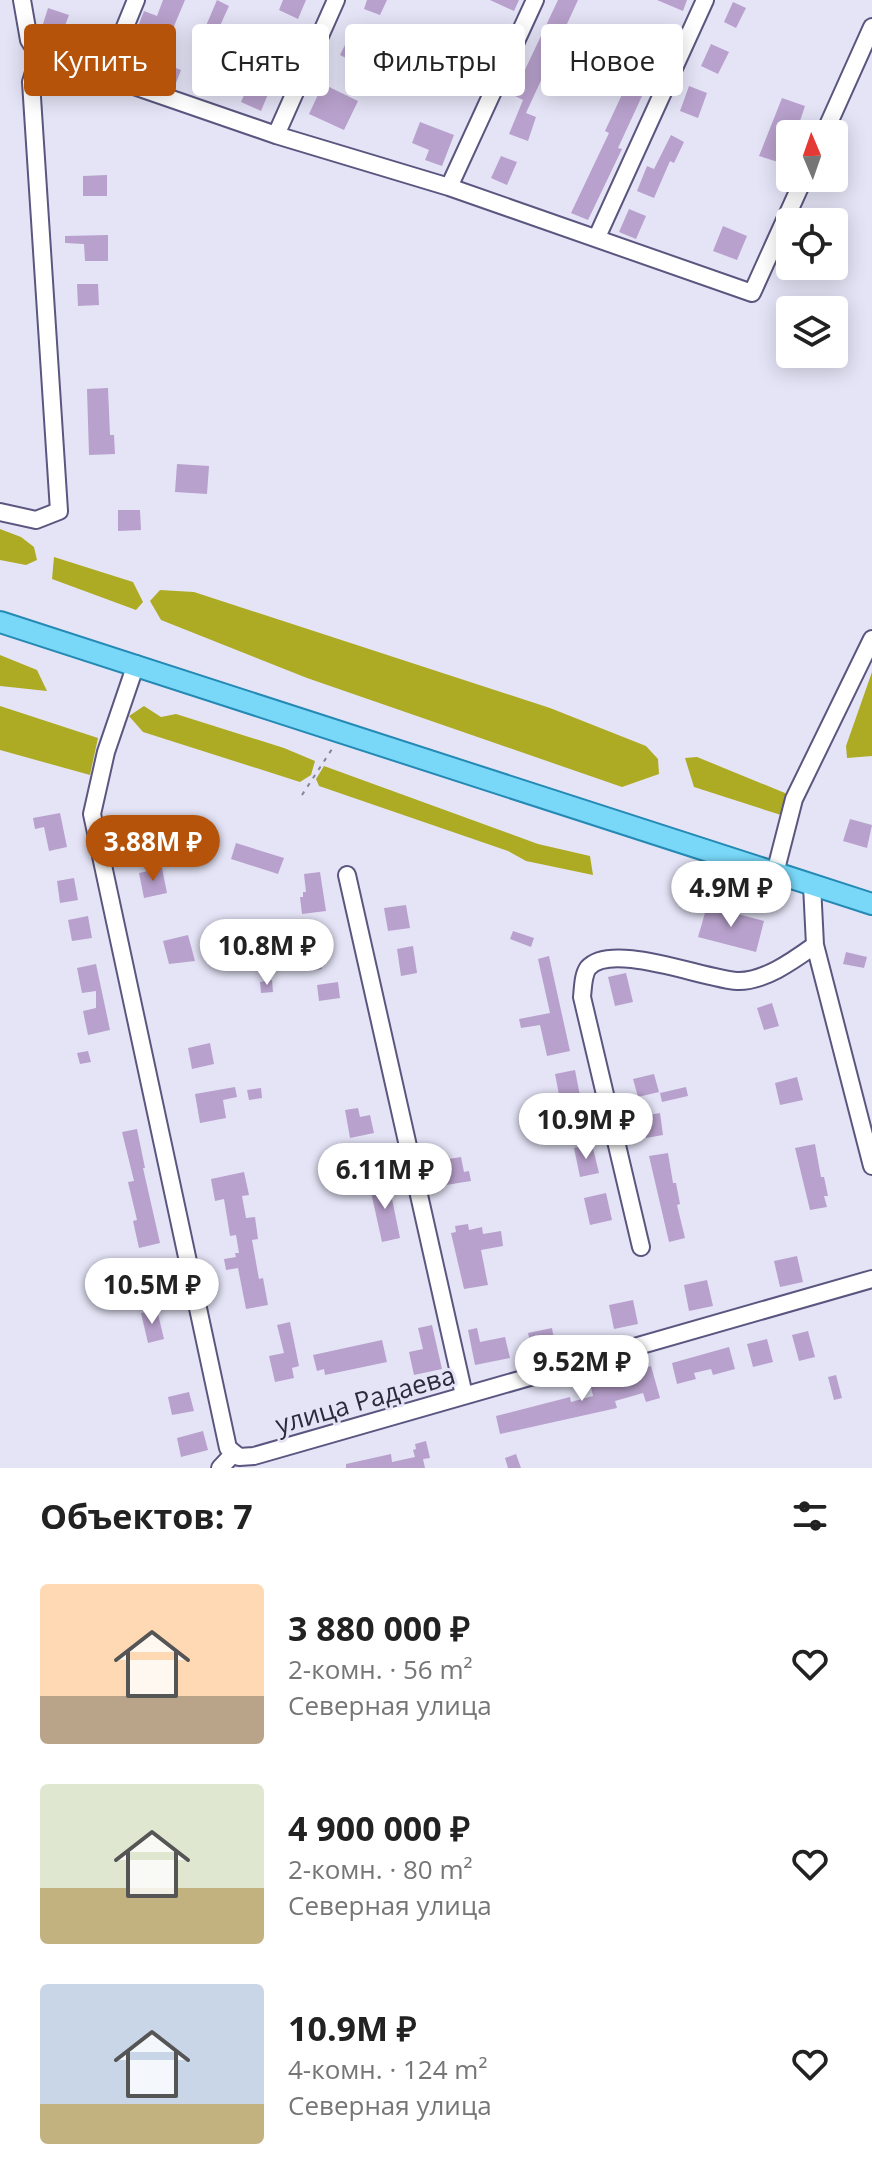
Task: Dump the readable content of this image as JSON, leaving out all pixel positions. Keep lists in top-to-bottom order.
{
  "streets": {
    "street": ["улица Радаева"]
  },
  "north": "top",
  "page": {
    "chip": [
      "Купить",
      "Снять",
      "Фильтры",
      "Новое"
    ],
    "price": [
      "3.88M ₽",
      "4.9M ₽",
      "10.8M ₽",
      "10.9M ₽",
      "6.11M ₽",
      "10.5M ₽",
      "9.52M ₽"
    ],
    "heading": "Объектов: 7",
    "list": [
      {
        "name": "3 880 000 ₽",
        "note": "2-комн. · 56 m² · Северная улица"
      },
      {
        "name": "4 900 000 ₽",
        "note": "2-комн. · 80 m² · Северная улица"
      },
      {
        "name": "10.9M ₽",
        "note": "4-комн. · 124 m² · Северная улица"
      }
    ]
  }
}
